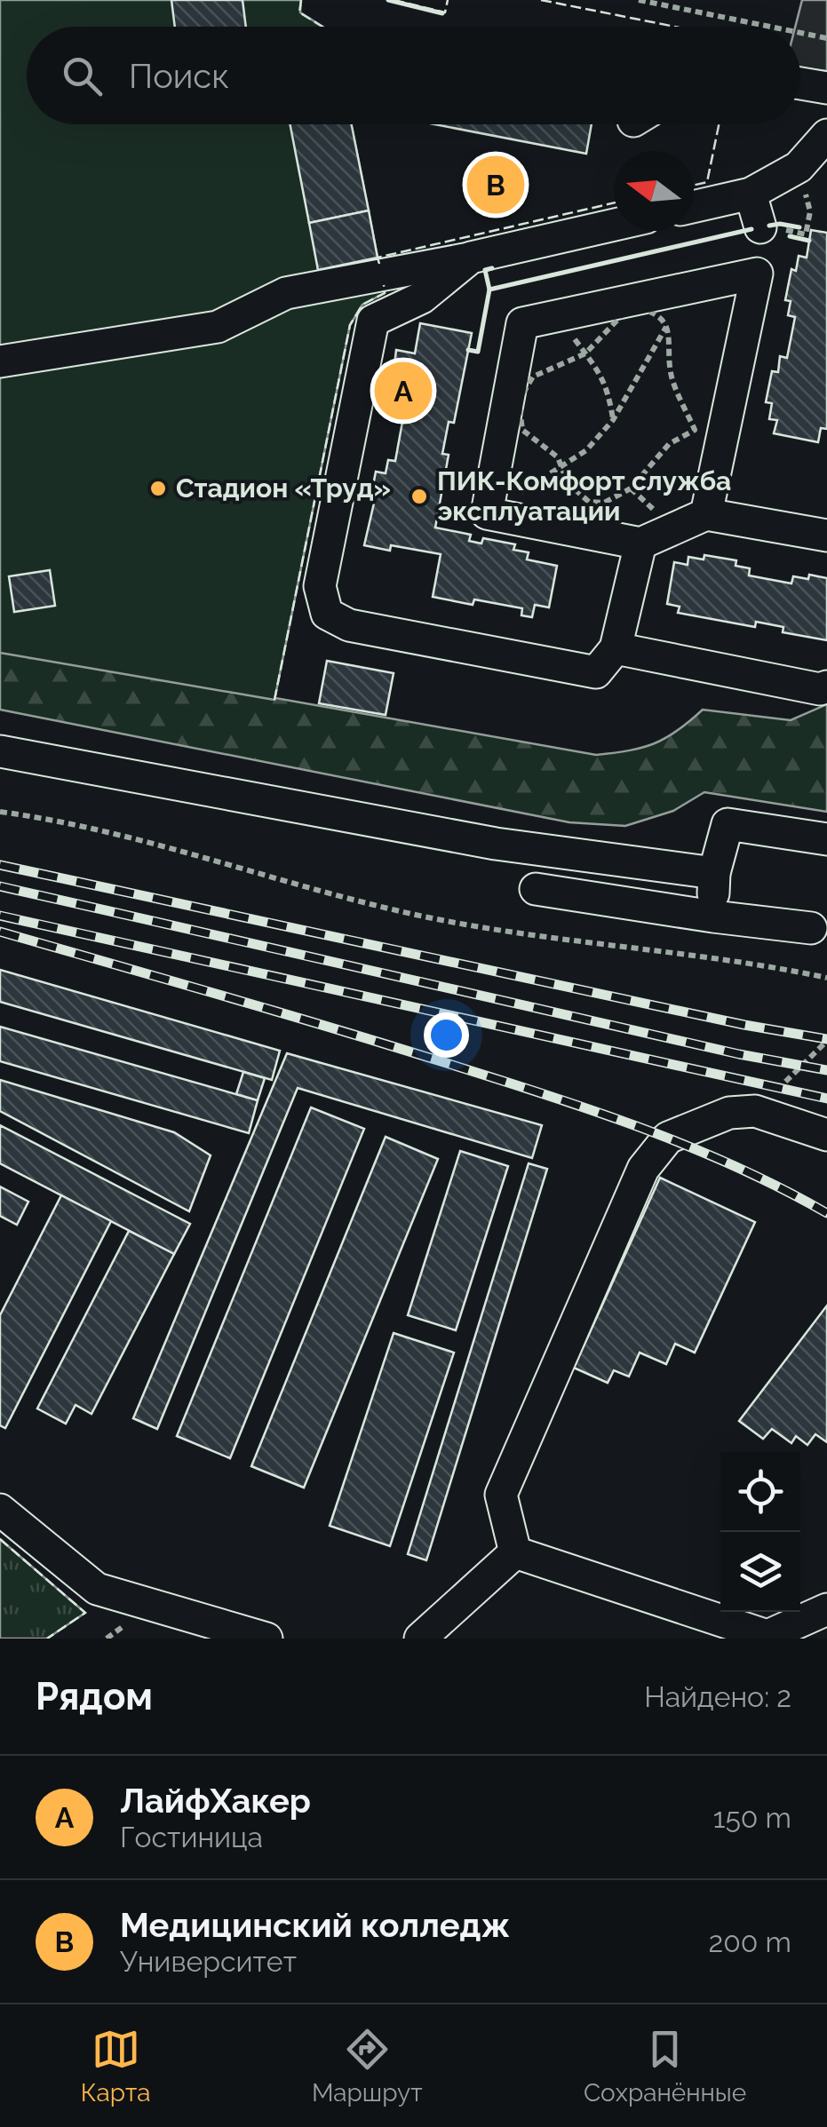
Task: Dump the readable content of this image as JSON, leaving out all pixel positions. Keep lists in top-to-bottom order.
{
  "places": ["Стадион «Труд»", "ПИК-Комфорт служба эксплуатации"],
  "north": "left",
  "page": {
    "search": "Поиск",
    "pins": ["B", "A"],
    "heading": ["Рядом", "Найдено: 2"],
    "list": [
      {
        "mark": "A",
        "name": "ЛайфХакер",
        "note": "Гостиница",
        "value": "150 m"
      },
      {
        "mark": "B",
        "name": "Медицинский колледж",
        "note": "Университет",
        "value": "200 m"
      }
    ],
    "nav": ["Карта", "Маршрут", "Сохранённые"]
  }
}
